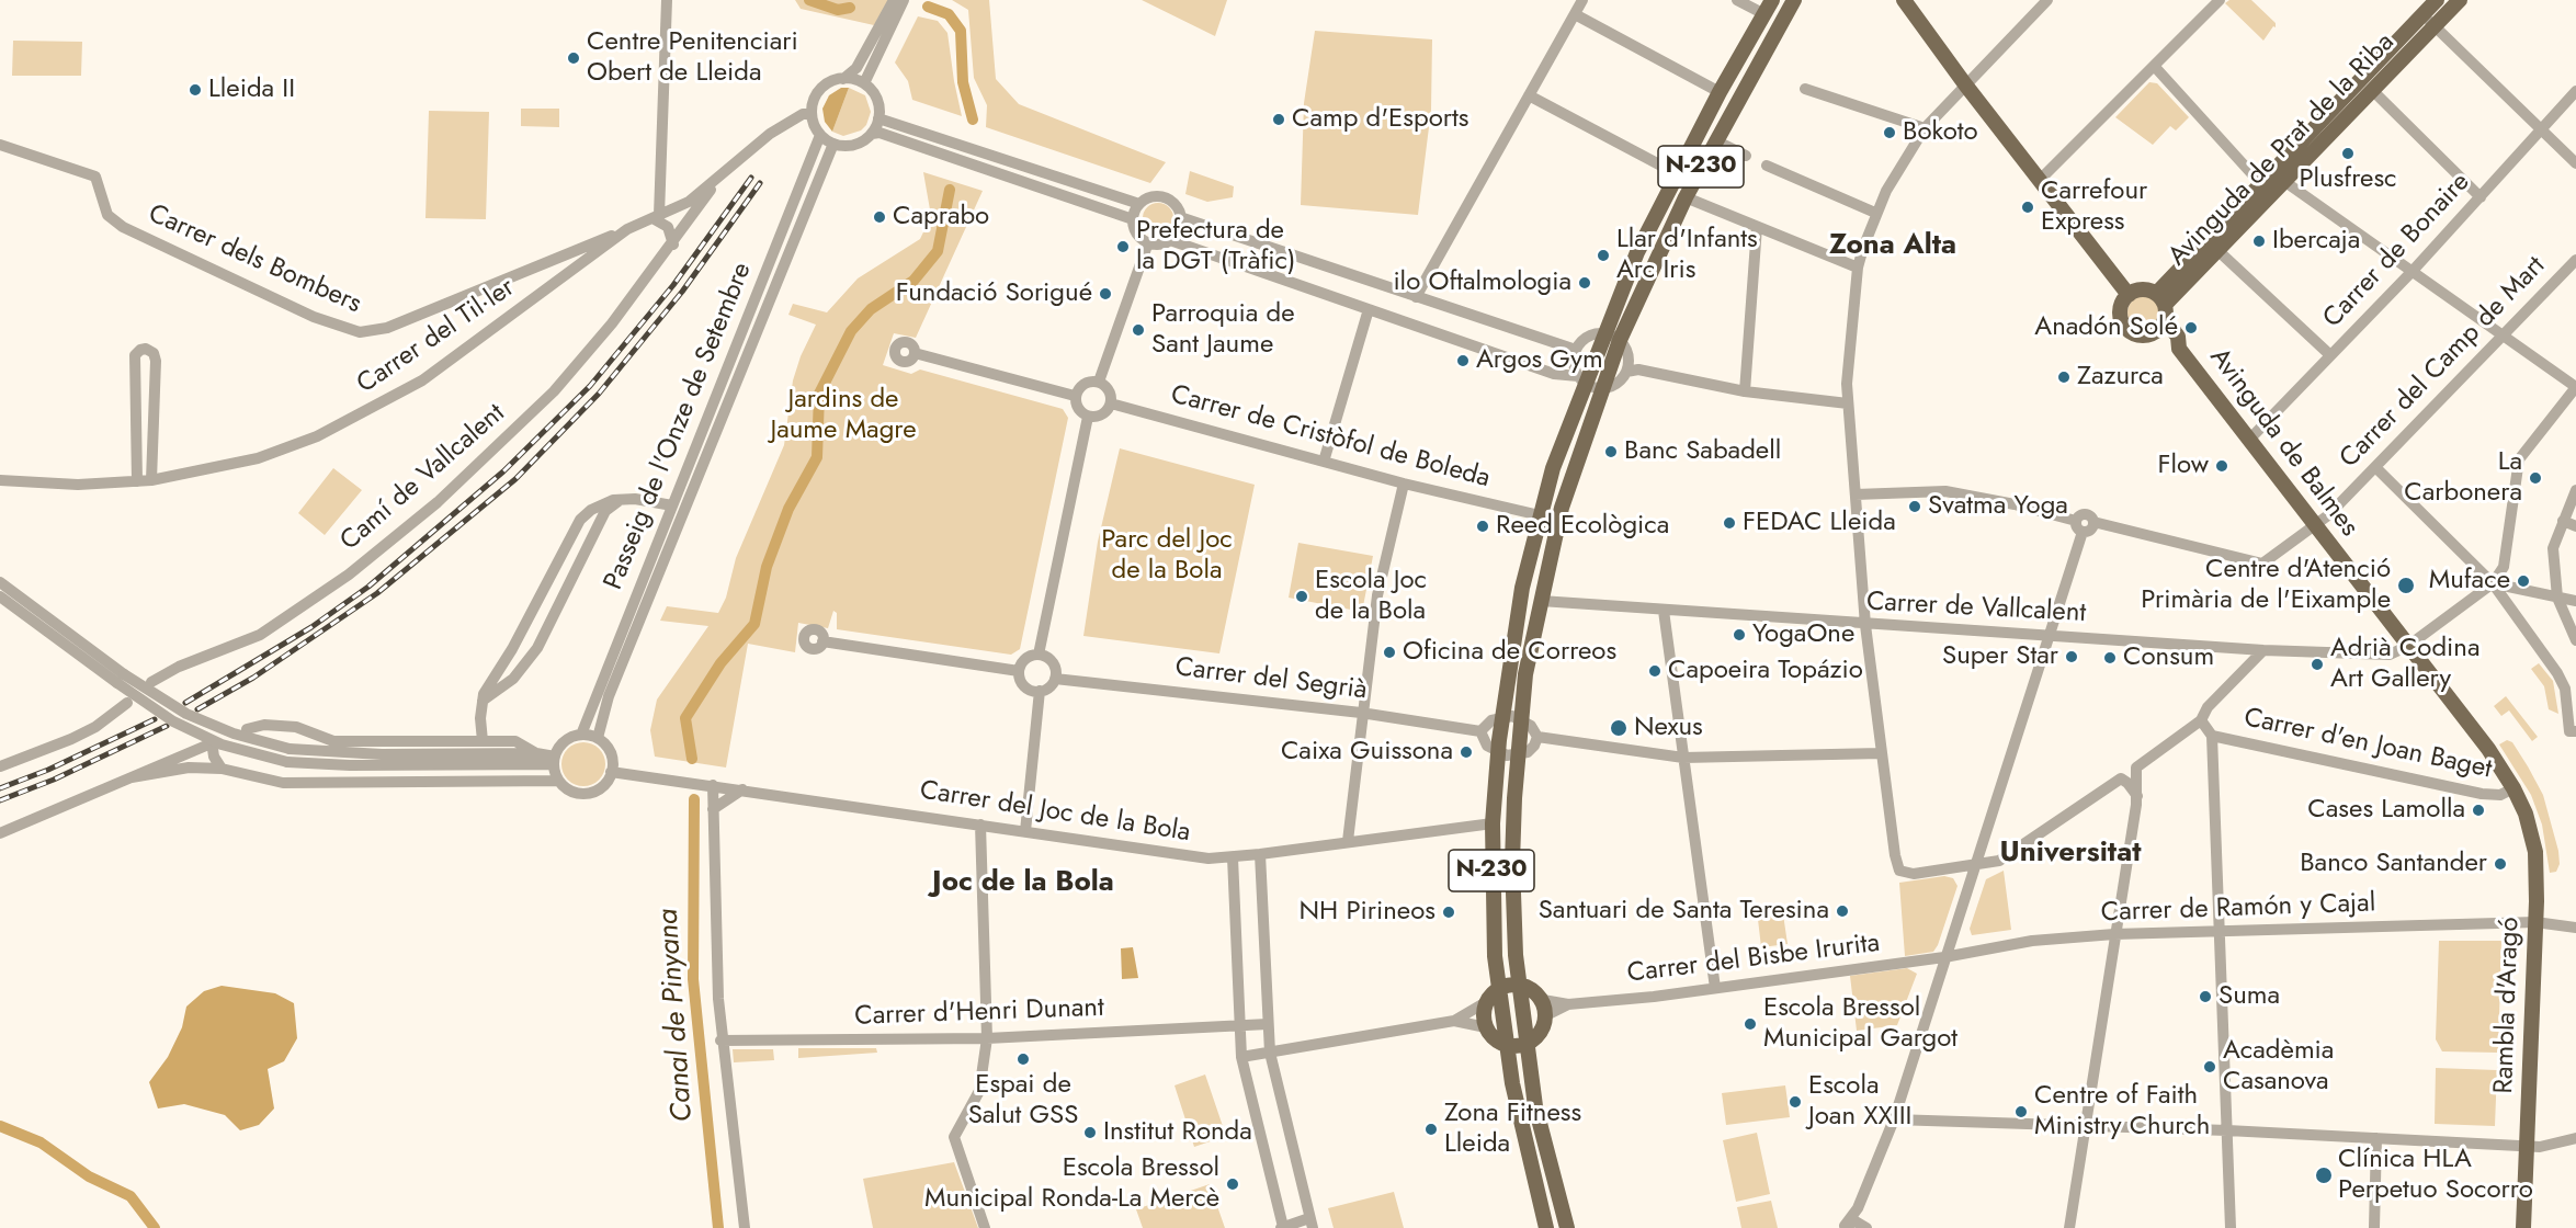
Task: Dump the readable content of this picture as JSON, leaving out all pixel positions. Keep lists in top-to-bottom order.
{
  "streets": {
    "main road": [
      "Avinguda de Prat de la Riba",
      "N-230",
      "Avinguda de Balmes",
      "Rambla d'Aragó"
    ],
    "street": [
      "Carrer de Bonaire",
      "Carrer dels Bombers",
      "Carrer del Til·ler",
      "Carrer del Camp de Mart",
      "Passeig de l'Onze de Setembre",
      "Carrer de Cristòfol de Boleda",
      "Camí de Vallcalent",
      "Carrer de Vallcalent",
      "Carrer del Segrià",
      "Carrer d'en Joan Baget",
      "Carrer del Joc de la Bola",
      "Carrer de Ramón y Cajal",
      "Carrer del Bisbe Irurita",
      "Carrer d'Henri Dunant"
    ]
  },
  "crossings": [
    ["Avinguda de Prat de la Riba", "Avinguda de Balmes"],
    ["N-230", "Carrer de Cristòfol de Boleda"],
    ["N-230", "Carrer de Vallcalent"],
    ["N-230", "Carrer del Joc de la Bola"],
    ["Carrer de Bonaire", "Avinguda de Balmes"],
    ["Carrer dels Bombers", "Carrer del Til·ler"],
    ["Carrer del Til·ler", "Passeig de l'Onze de Setembre"],
    ["Carrer del Til·ler", "Camí de Vallcalent"],
    ["Carrer del Camp de Mart", "Avinguda de Balmes"],
    ["Passeig de l'Onze de Setembre", "Carrer del Joc de la Bola"],
    ["Avinguda de Balmes", "Carrer de Vallcalent"],
    ["Avinguda de Balmes", "Carrer d'en Joan Baget"],
    ["Avinguda de Balmes", "Rambla d'Aragó"],
    ["Carrer d'en Joan Baget", "Rambla d'Aragó"],
    ["Carrer de Ramón y Cajal", "Carrer del Bisbe Irurita"],
    ["Carrer de Ramón y Cajal", "Rambla d'Aragó"]
  ],
  "districts": ["Zona Alta", "Universitat", "Joc de la Bola"],
  "water": ["Canal de Pinyana"],
  "parks": ["Jardins de Jaume Magre", "Parc del Joc de la Bola"],
  "places": [
    "Centre Penitenciari Obert de Lleida",
    "Lleida II",
    "Camp d'Esports",
    "Bokoto",
    "Plusfresc",
    "Carrefour Express",
    "Caprabo",
    "Ibercaja",
    "Prefectura de la DGT (Tràfic)",
    "Llar d'Infants Arc Iris",
    "ilo Oftalmologia",
    "Fundació Sorigué",
    "Anadón Solé",
    "Parroquia de Sant Jaume",
    "Argos Gym",
    "Zazurca",
    "Banc Sabadell",
    "Flow",
    "La Carbonera",
    "Svatma Yoga",
    "FEDAC Lleida",
    "Reed Ecològica",
    "Muface",
    "Centre d'Atenció Primària de l'Eixample",
    "Escola Joc de la Bola",
    "YogaOne",
    "Oficina de Correos",
    "Super Star",
    "Consum",
    "Adrià Codina Art Gallery",
    "Capoeira Topázio",
    "Nexus",
    "Caixa Guissona",
    "Cases Lamolla",
    "Banco Santander",
    "Santuari de Santa Teresina",
    "NH Pirineos",
    "Suma",
    "Escola Bressol Municipal Gargot",
    "Espai de Salut GSS",
    "Acadèmia Casanova",
    "Escola Joan XXIII",
    "Centre of Faith Ministry Church",
    "Zona Fitness Lleida",
    "Institut Ronda",
    "Clínica HLA Perpetuo Socorro",
    "Escola Bressol Municipal Ronda-La Mercè"
  ]
}
